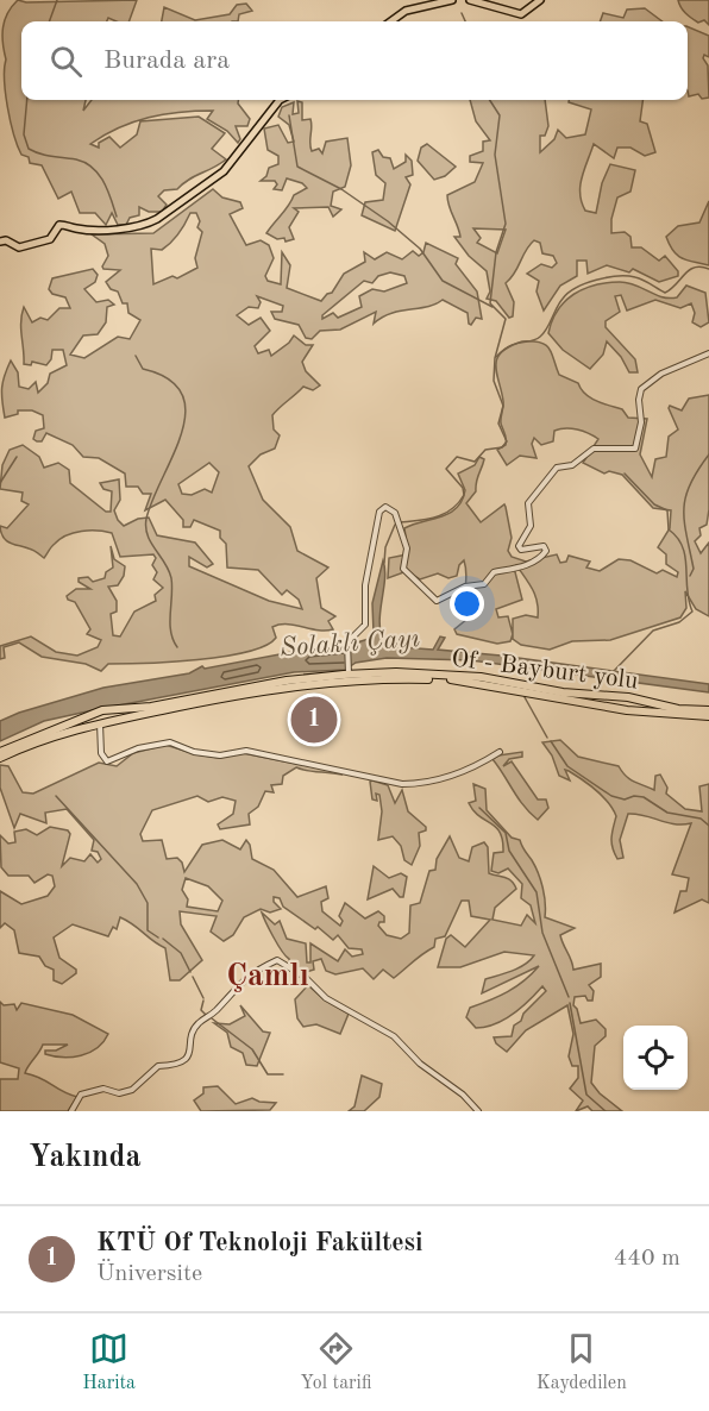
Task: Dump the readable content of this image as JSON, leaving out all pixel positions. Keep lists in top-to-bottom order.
{
  "streets": {
    "highway": ["Of - Bayburt yolu"]
  },
  "districts": ["Çamlı"],
  "water": ["Solaklı Çayı"],
  "page": {
    "search": "Burada ara",
    "pins": "1",
    "heading": "Yakında",
    "list": [
      {
        "mark": "1",
        "name": "KTÜ Of Teknoloji Fakültesi",
        "note": "Üniversite",
        "value": "440 m"
      }
    ],
    "nav": ["Harita", "Yol tarifi", "Kaydedilen"]
  }
}
